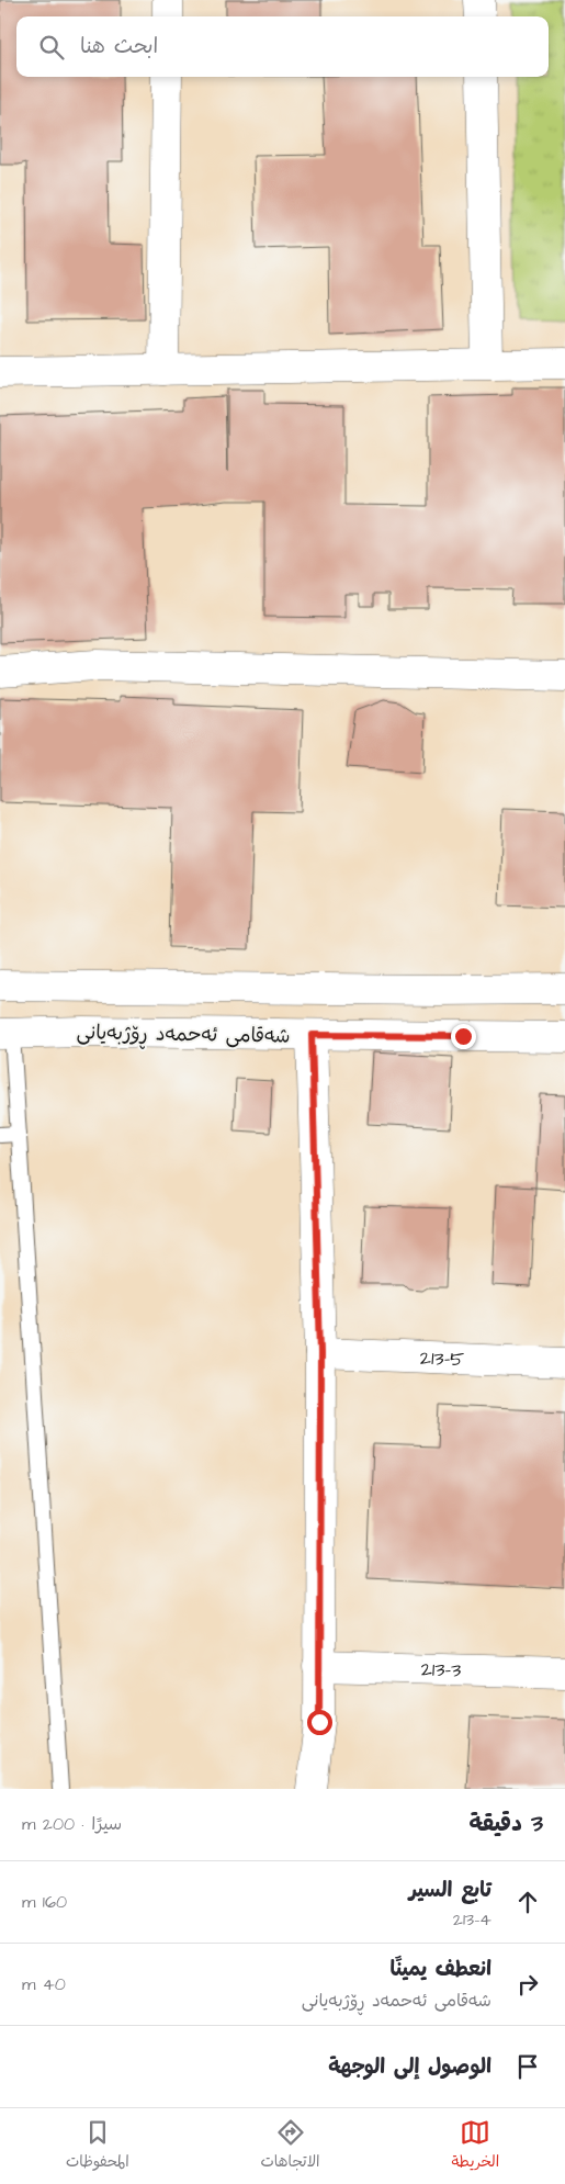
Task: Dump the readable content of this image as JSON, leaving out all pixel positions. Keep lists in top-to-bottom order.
{
  "streets": {
    "street": ["شەقامی ئەحمەد ڕۆژبەیانی", "213-5", "213-3"]
  },
  "page": {
    "search": "ابحث هنا",
    "heading": ["3 دقيقة", "سيرًا · 200 m"],
    "list": [
      ["تابع السير", "213-4", "160 m"],
      ["انعطف يمينًا", "شەقامی ئەحمەد ڕۆژبەیانی", "40 m"],
      "الوصول إلى الوجهة"
    ],
    "nav": ["الخريطة", "الاتجاهات", "المحفوظات"]
  }
}
